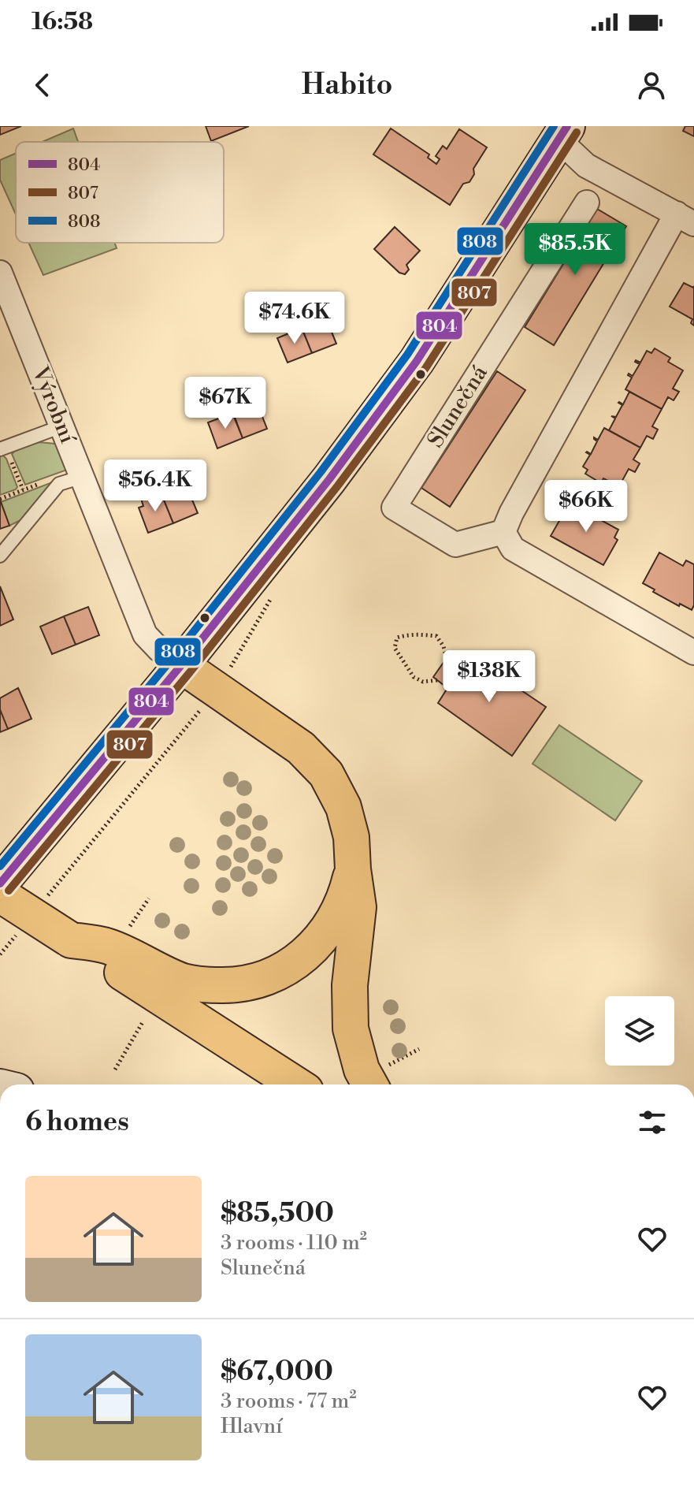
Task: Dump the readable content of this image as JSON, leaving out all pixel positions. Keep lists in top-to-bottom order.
{
  "streets": {
    "street": ["Výrobní", "Slunečná"]
  },
  "lines": ["transit line 804", "transit line 808", "transit line 807"],
  "legend": ["804", "807", "808"],
  "page": {
    "status": "16:58",
    "header": "Habito",
    "price": [
      "$85.5K",
      "$74.6K",
      "$67K",
      "$56.4K",
      "$66K",
      "$138K"
    ],
    "heading": "6 homes",
    "list": [
      {
        "name": "$85,500",
        "note": "3 rooms · 110 m² · Slunečná"
      },
      {
        "name": "$67,000",
        "note": "3 rooms · 77 m² · Hlavní"
      }
    ]
  }
}
